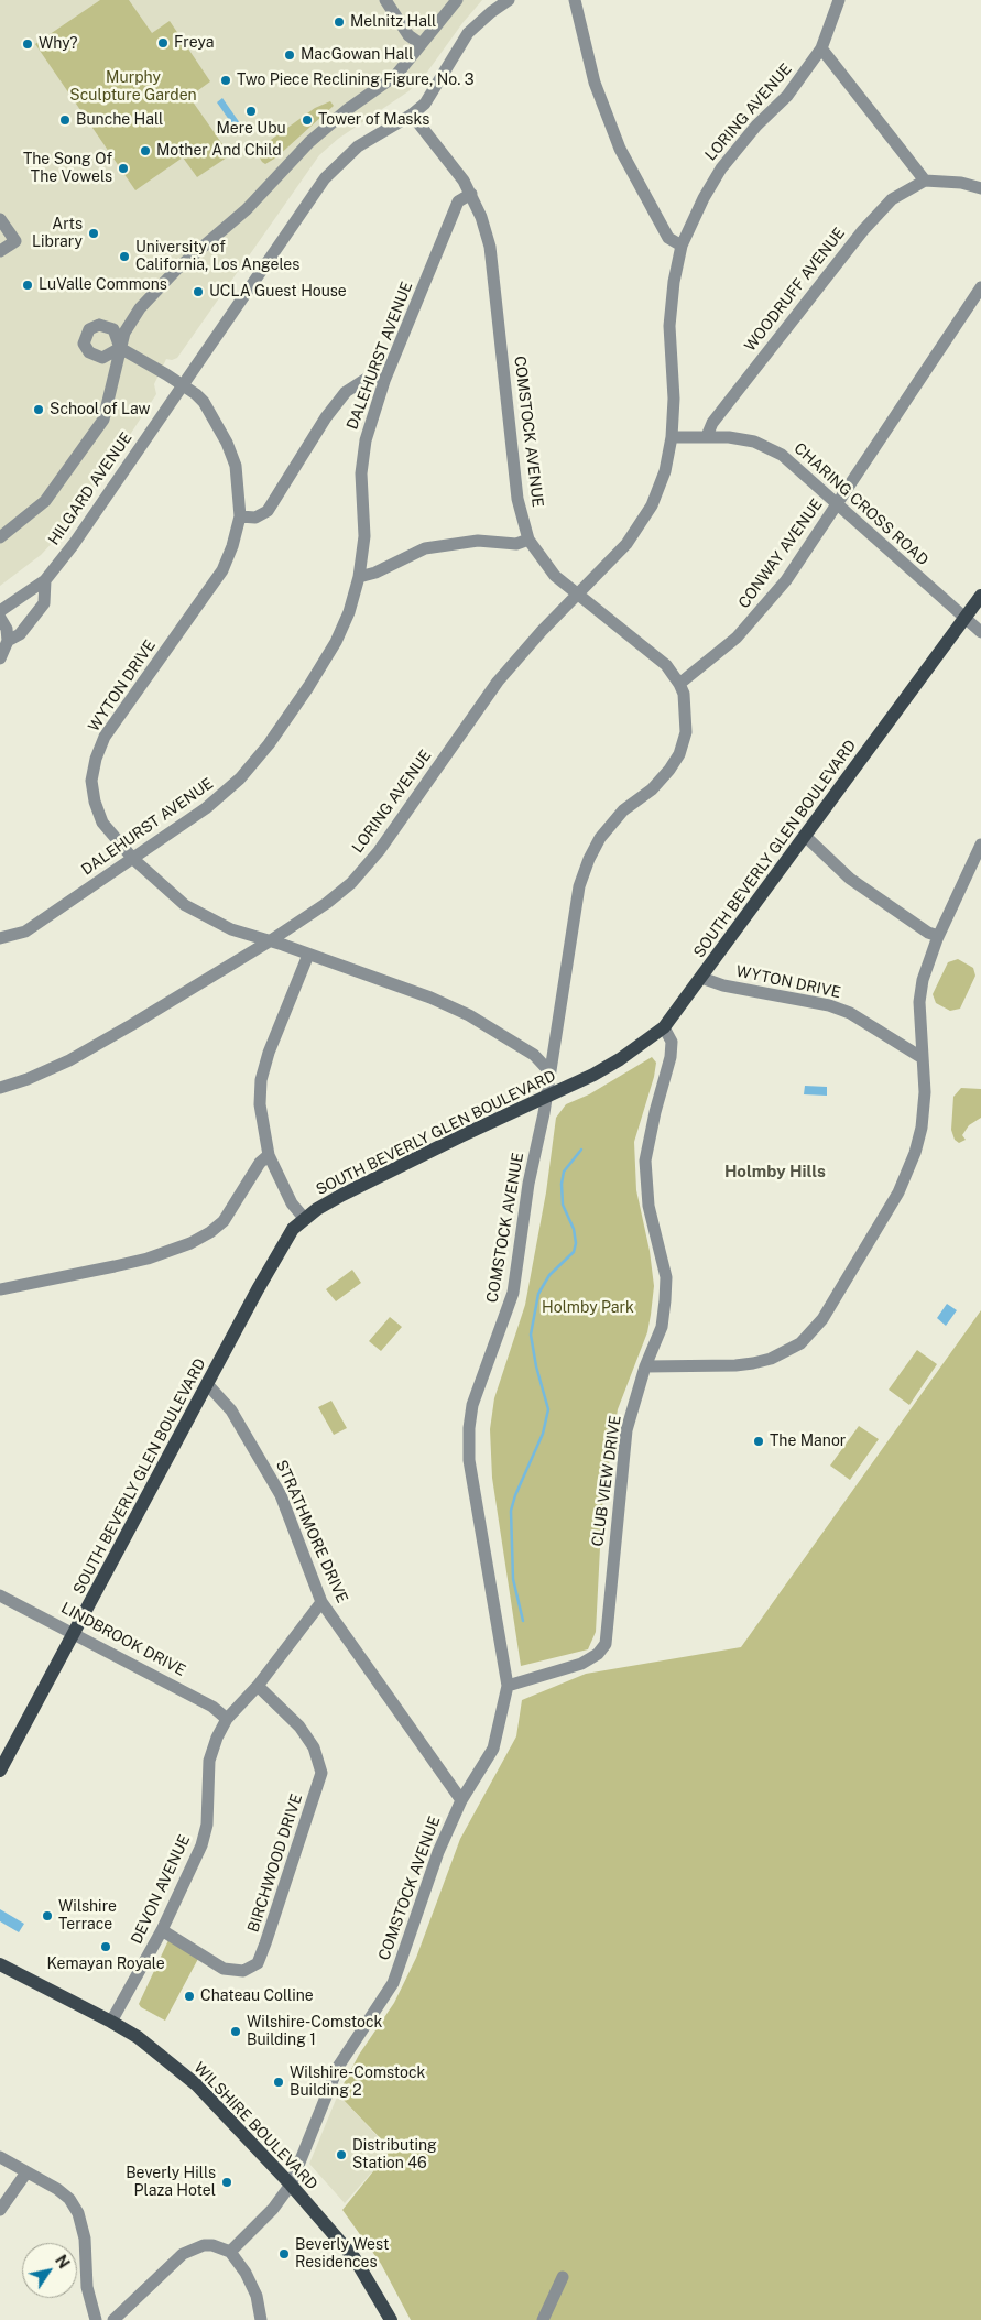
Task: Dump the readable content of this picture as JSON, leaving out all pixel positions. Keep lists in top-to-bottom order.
{
  "streets": {
    "main road": ["SOUTH BEVERLY GLEN BOULEVARD", "WILSHIRE BOULEVARD"],
    "street": [
      "LORING AVENUE",
      "WOODRUFF AVENUE",
      "DALEHURST AVENUE",
      "COMSTOCK AVENUE",
      "HILGARD AVENUE",
      "CHARING CROSS ROAD",
      "CONWAY AVENUE",
      "WYTON DRIVE",
      "CLUB VIEW DRIVE",
      "STRATHMORE DRIVE",
      "LINDBROOK DRIVE",
      "BIRCHWOOD DRIVE",
      "DEVON AVENUE"
    ]
  },
  "crossings": [
    ["LORING AVENUE", "COMSTOCK AVENUE"],
    ["LORING AVENUE", "CHARING CROSS ROAD"],
    ["LORING AVENUE", "WYTON DRIVE"],
    ["WOODRUFF AVENUE", "CHARING CROSS ROAD"],
    ["DALEHURST AVENUE", "COMSTOCK AVENUE"],
    ["DALEHURST AVENUE", "WYTON DRIVE"],
    ["COMSTOCK AVENUE", "HILGARD AVENUE"],
    ["COMSTOCK AVENUE", "CONWAY AVENUE"],
    ["COMSTOCK AVENUE", "WYTON DRIVE"],
    ["COMSTOCK AVENUE", "SOUTH BEVERLY GLEN BOULEVARD"],
    ["COMSTOCK AVENUE", "CLUB VIEW DRIVE"],
    ["COMSTOCK AVENUE", "STRATHMORE DRIVE"],
    ["COMSTOCK AVENUE", "WILSHIRE BOULEVARD"],
    ["HILGARD AVENUE", "WYTON DRIVE"],
    ["CHARING CROSS ROAD", "CONWAY AVENUE"],
    ["CHARING CROSS ROAD", "SOUTH BEVERLY GLEN BOULEVARD"],
    ["WYTON DRIVE", "SOUTH BEVERLY GLEN BOULEVARD"],
    ["SOUTH BEVERLY GLEN BOULEVARD", "CLUB VIEW DRIVE"],
    ["SOUTH BEVERLY GLEN BOULEVARD", "STRATHMORE DRIVE"],
    ["SOUTH BEVERLY GLEN BOULEVARD", "LINDBROOK DRIVE"],
    ["STRATHMORE DRIVE", "DEVON AVENUE"],
    ["LINDBROOK DRIVE", "DEVON AVENUE"],
    ["BIRCHWOOD DRIVE", "DEVON AVENUE"],
    ["DEVON AVENUE", "WILSHIRE BOULEVARD"]
  ],
  "districts": ["Holmby Hills"],
  "parks": ["Murphy Sculpture Garden", "Holmby Park"],
  "places": [
    "Melnitz Hall",
    "Freya",
    "Why?",
    "MacGowan Hall",
    "Two Piece Reclining Figure, No. 3",
    "Mere Ubu",
    "Bunche Hall",
    "Tower of Masks",
    "Mother And Child",
    "The Song Of The Vowels",
    "Arts Library",
    "University of California, Los Angeles",
    "LuValle Commons",
    "UCLA Guest House",
    "School of Law",
    "The Manor",
    "Wilshire Terrace",
    "Kemayan Royale",
    "Chateau Colline",
    "Wilshire-Comstock Building 1",
    "Wilshire-Comstock Building 2",
    "Distributing Station 46",
    "Beverly Hills Plaza Hotel",
    "Beverly West Residences"
  ],
  "north": "top right"
}
